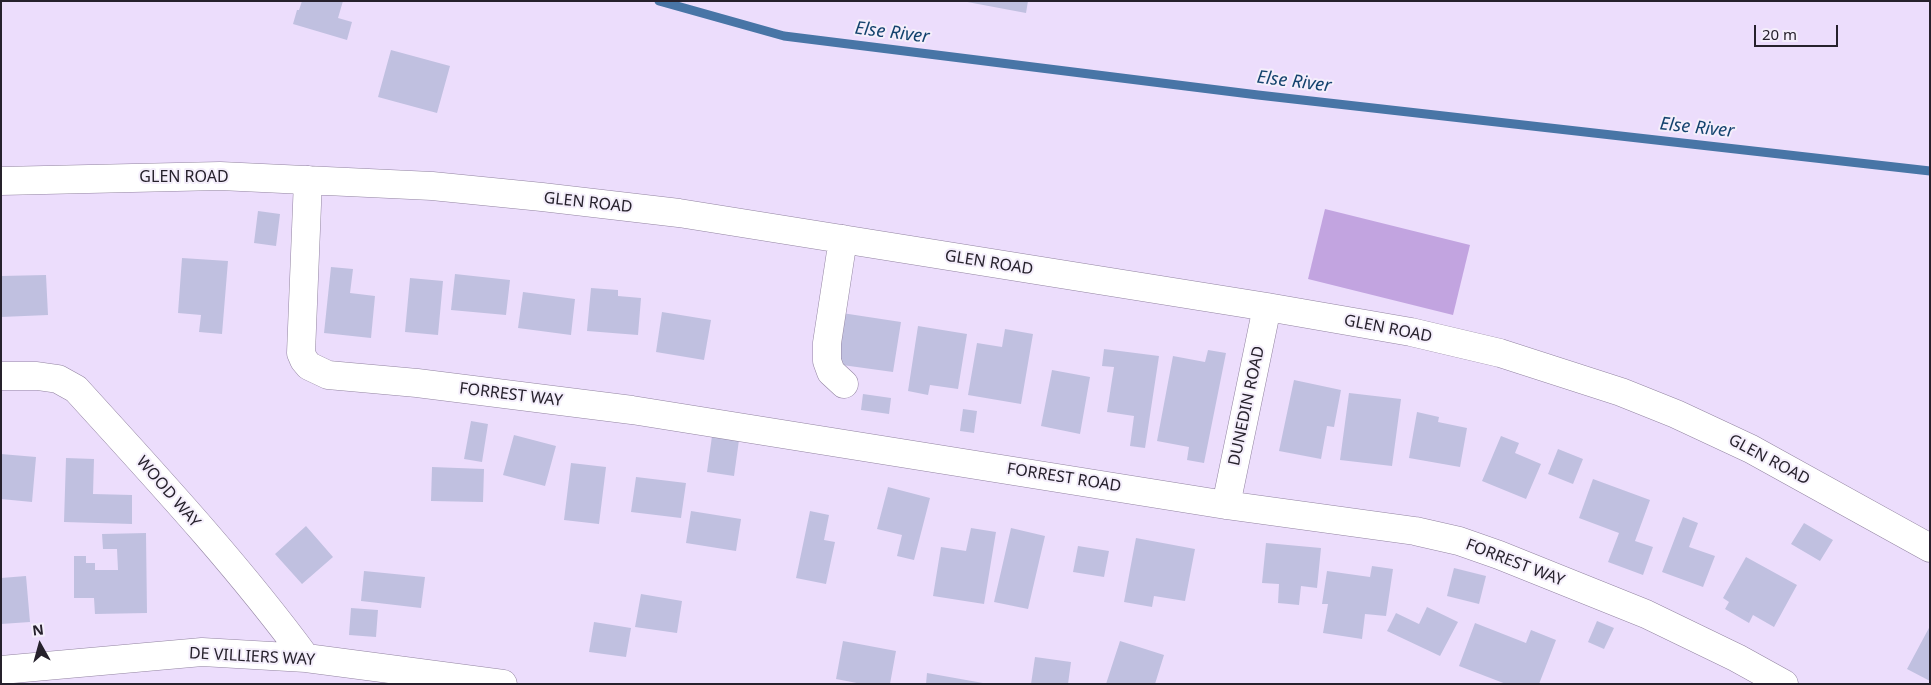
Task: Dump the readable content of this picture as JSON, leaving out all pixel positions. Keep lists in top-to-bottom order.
{
  "streets": {
    "street": [
      "GLEN ROAD",
      "FORREST WAY",
      "DUNEDIN ROAD",
      "FORREST ROAD",
      "WOOD WAY",
      "DE VILLIERS WAY"
    ]
  },
  "crossings": [
    ["GLEN ROAD", "FORREST WAY"],
    ["GLEN ROAD", "DUNEDIN ROAD"],
    ["FORREST WAY", "DUNEDIN ROAD"],
    ["FORREST WAY", "FORREST ROAD"],
    ["DUNEDIN ROAD", "FORREST ROAD"],
    ["WOOD WAY", "DE VILLIERS WAY"]
  ],
  "water": ["Else River"],
  "scale_bar": "20 m",
  "north": "top"
}
